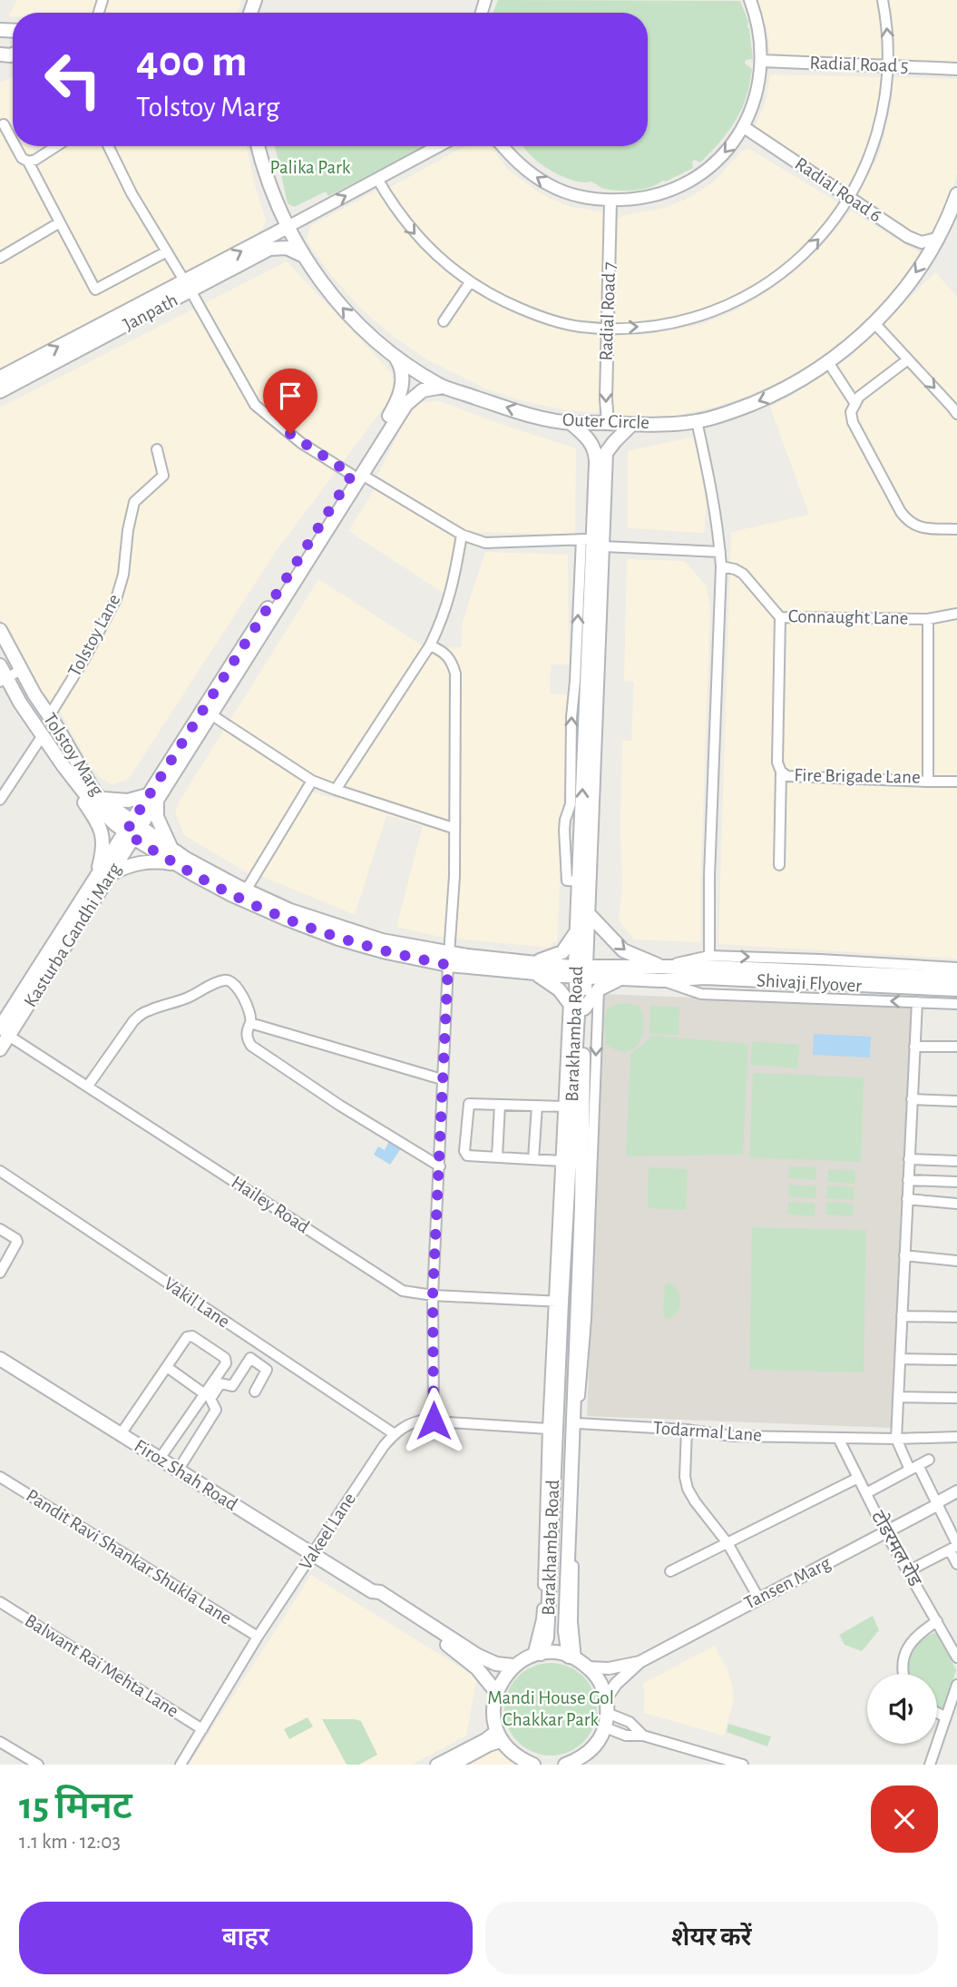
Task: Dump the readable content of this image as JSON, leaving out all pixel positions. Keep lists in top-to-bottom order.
{
  "streets": {
    "main road": [
      "Janpath",
      "Outer Circle",
      "Tolstoy Marg",
      "Kasturba Gandhi Marg",
      "Shivaji Flyover",
      "Barakhamba Road",
      "Firoz Shah Road"
    ],
    "street": [
      "Radial Road 5",
      "Radial Road 6",
      "Radial Road 7",
      "Connaught Lane",
      "Tolstoy Lane",
      "Fire Brigade Lane",
      "Hailey Road",
      "Vakil Lane",
      "Todarmal Lane",
      "Vakeel Lane",
      "टोडरमल रोड",
      "Pandit Ravi Shankar Shukla Lane",
      "Tansen Marg",
      "Balwant Rai Mehta Lane"
    ]
  },
  "crossings": [
    ["Radial Road 6", "Outer Circle"],
    ["Radial Road 7", "Outer Circle"],
    ["Radial Road 7", "Barakhamba Road"],
    ["Janpath", "Outer Circle"],
    ["Outer Circle", "Kasturba Gandhi Marg"],
    ["Outer Circle", "Barakhamba Road"],
    ["Connaught Lane", "Fire Brigade Lane"],
    ["Tolstoy Lane", "Tolstoy Marg"],
    ["Tolstoy Marg", "Kasturba Gandhi Marg"],
    ["Tolstoy Marg", "Barakhamba Road"],
    ["Kasturba Gandhi Marg", "Hailey Road"],
    ["Barakhamba Road", "Hailey Road"],
    ["Vakil Lane", "Vakeel Lane"],
    ["Todarmal Lane", "टोडरमल रोड"],
    ["Firoz Shah Road", "Vakeel Lane"],
    ["Vakeel Lane", "Pandit Ravi Shankar Shukla Lane"],
    ["Vakeel Lane", "Balwant Rai Mehta Lane"],
    ["टोडरमल रोड", "Tansen Marg"]
  ],
  "one_way": ["Radial Road 7"],
  "parks": ["Palika Park", "Mandi House Gol Chakkar Park"],
  "page": {
    "turn": ["400 m", "Tolstoy Marg"],
    "heading": ["15 मिनट", "1.1 km · 12:03"],
    "buttons": ["बाहर", "शेयर करें"]
  }
}
